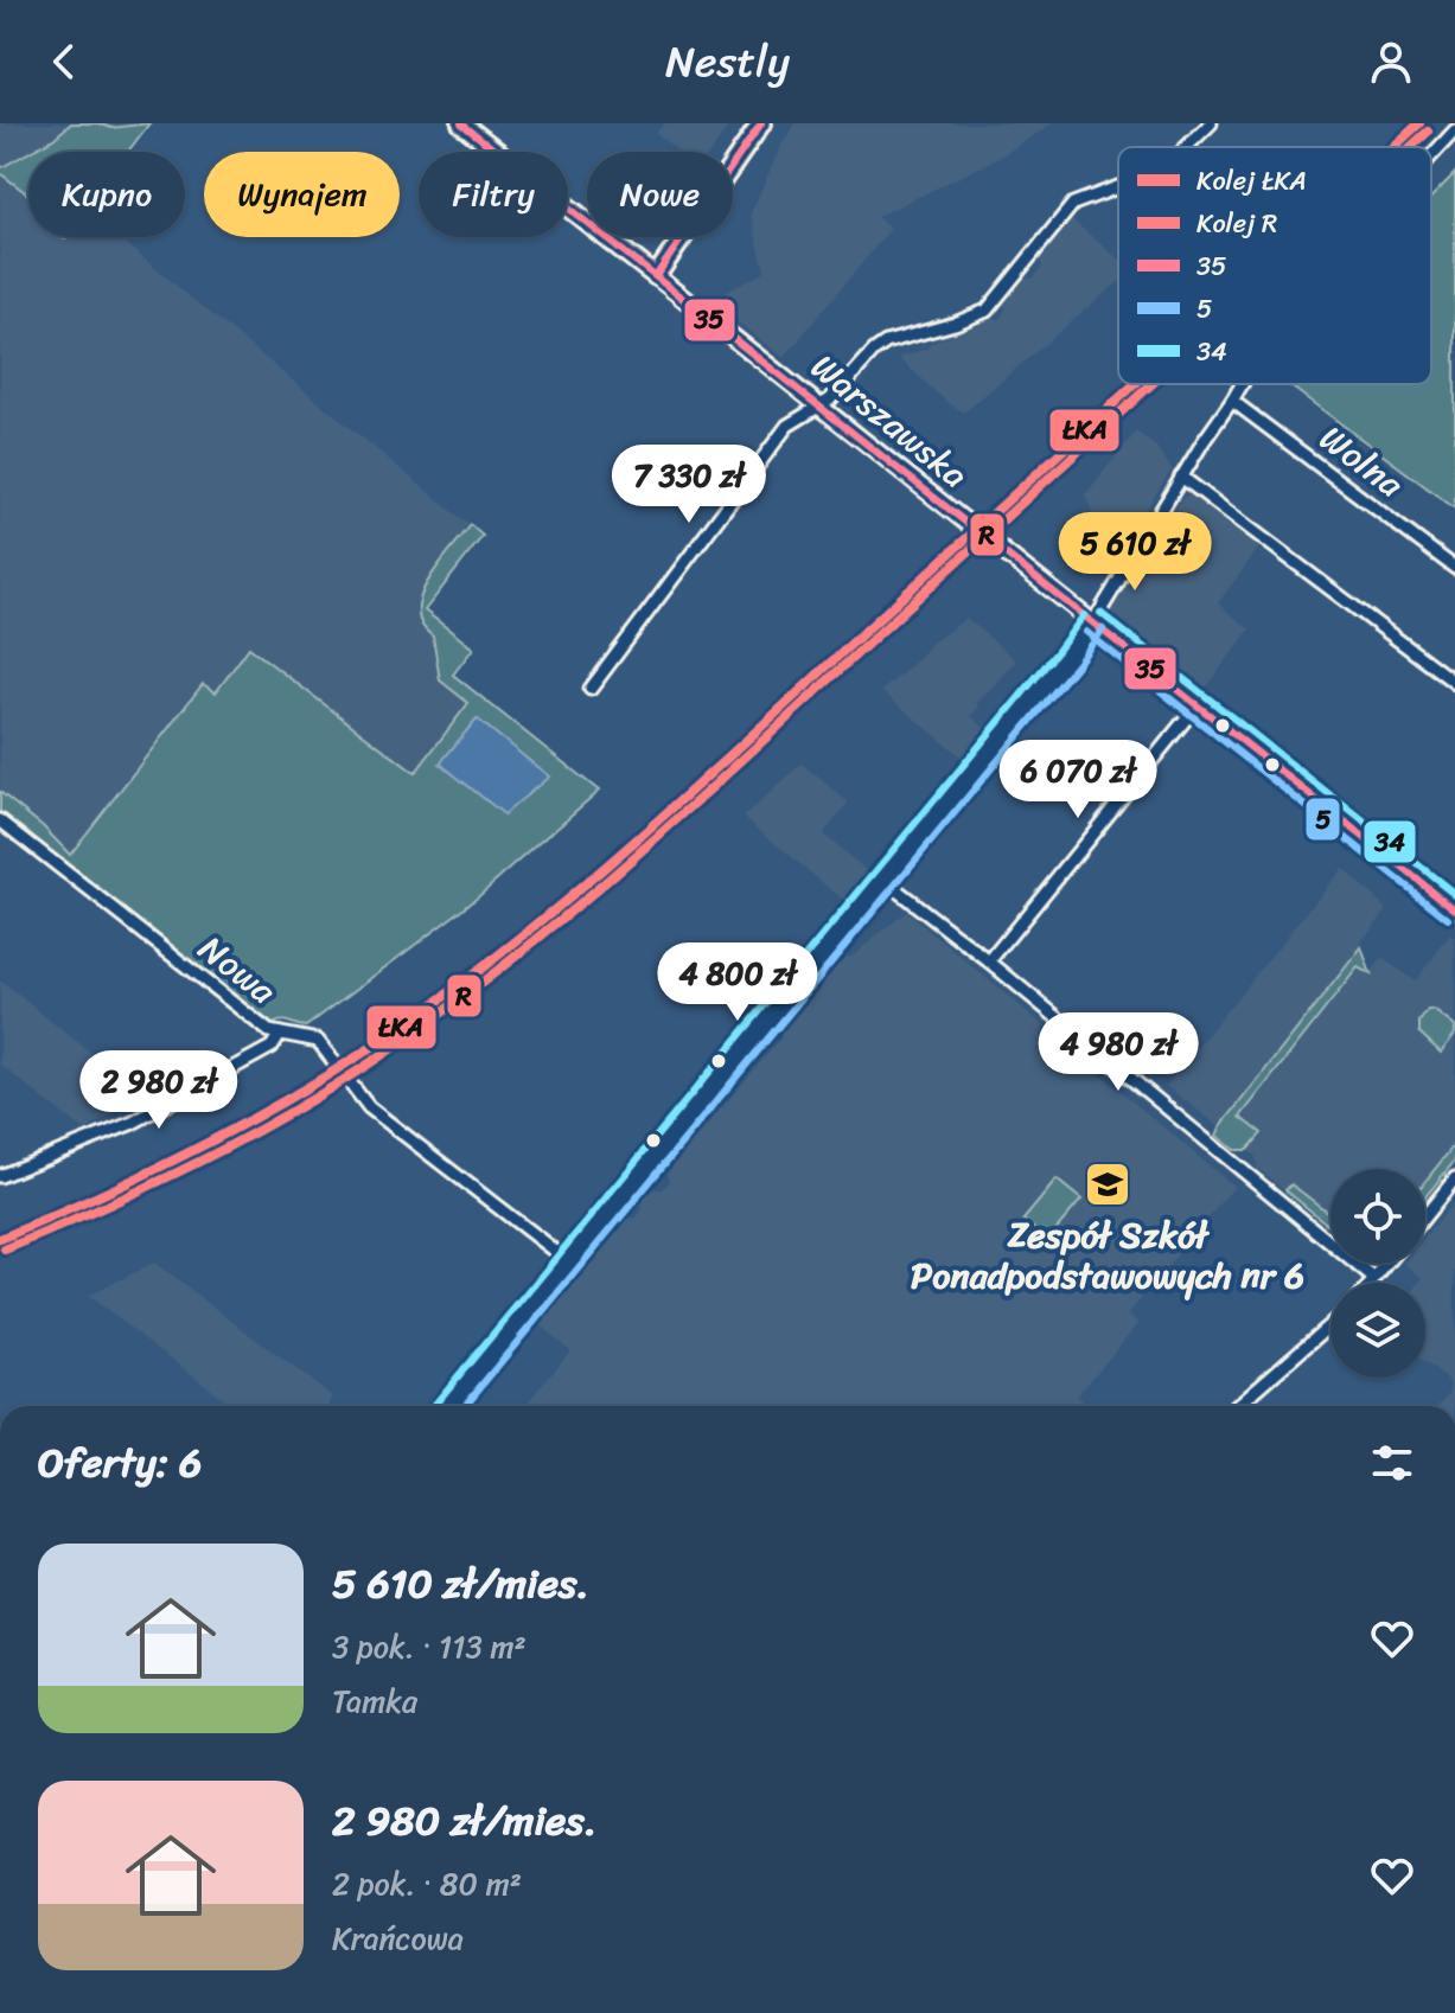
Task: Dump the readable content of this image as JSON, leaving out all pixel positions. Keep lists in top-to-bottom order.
{
  "streets": {
    "main road": ["Warszawska"],
    "street": ["Wolna", "Nowa"]
  },
  "places": {
    "school or university": ["Zespół Szkół Ponadpodstawowych nr 6"]
  },
  "lines": [
    "rail line ŁKA",
    "transit line 35",
    "rail line R",
    "transit line 34",
    "transit line 5"
  ],
  "legend": [
    "Kolej ŁKA",
    "Kolej R",
    "35",
    "5",
    "34"
  ],
  "page": {
    "header": "Nestly",
    "chip": [
      "Kupno",
      "Wynajem",
      "Filtry",
      "Nowe"
    ],
    "price": [
      "7 330 zł",
      "5 610 zł",
      "6 070 zł",
      "4 800 zł",
      "4 980 zł",
      "2 980 zł"
    ],
    "heading": "Oferty: 6",
    "list": [
      {
        "name": "5 610 zł/mies.",
        "note": "3 pok. · 113 m² · Tamka"
      },
      {
        "name": "2 980 zł/mies.",
        "note": "2 pok. · 80 m² · Krańcowa"
      }
    ]
  }
}
